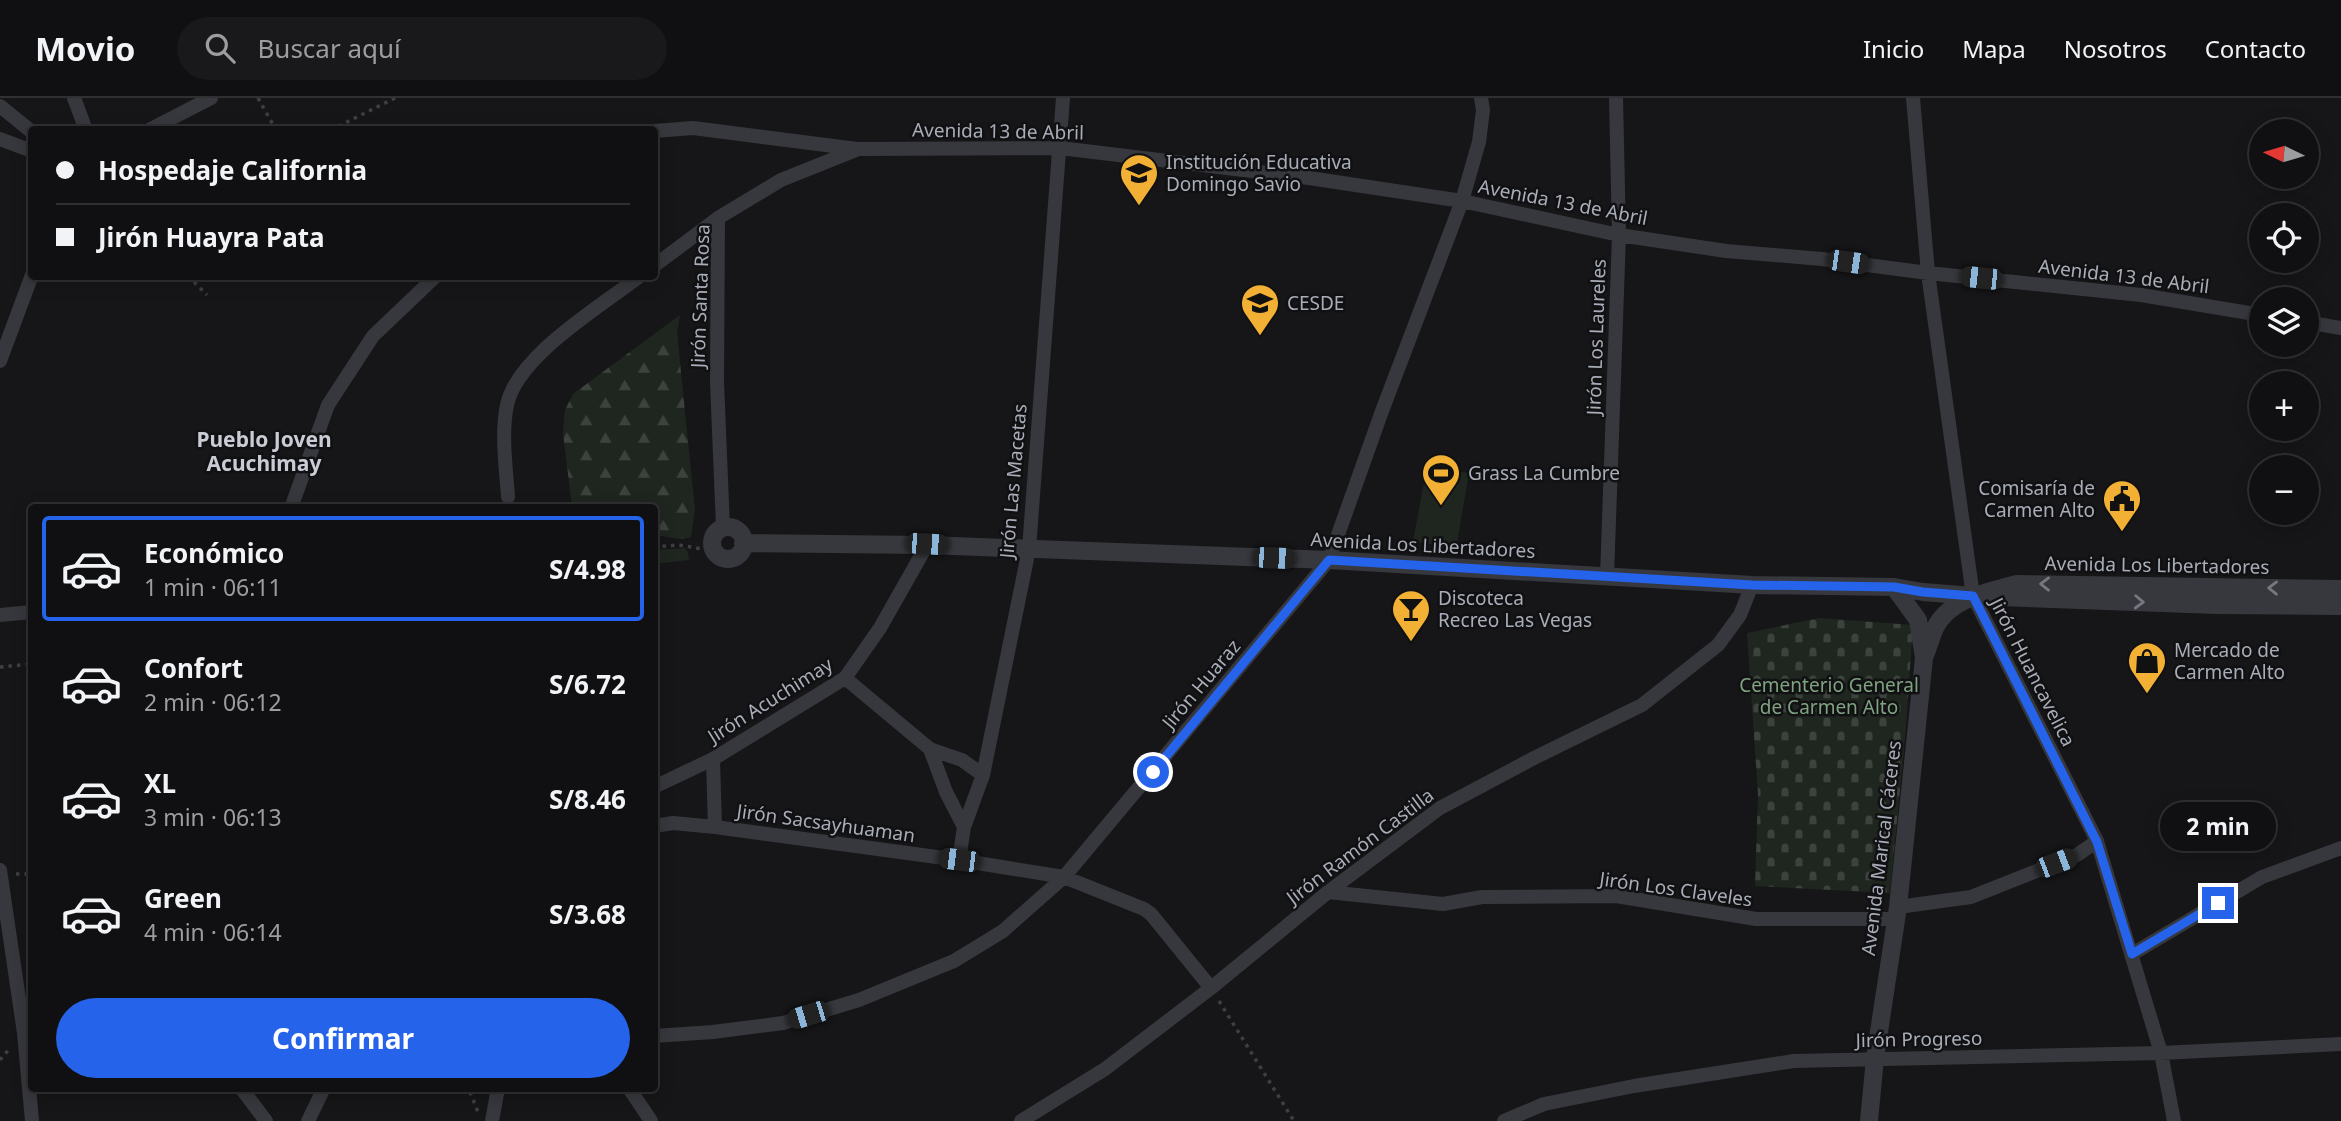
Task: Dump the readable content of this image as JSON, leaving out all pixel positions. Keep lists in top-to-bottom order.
{
  "streets": {
    "street": [
      "Avenida 13 de Abril",
      "Jirón Santa Rosa",
      "Jirón Los Laureles",
      "Jirón Las Macetas",
      "Avenida Los Libertadores",
      "Jirón Huancavelica",
      "Jirón Huaraz",
      "Jirón Acuchimay",
      "Jirón Sacsayhuaman",
      "Jirón Ramón Castilla",
      "Avenida Marical Cáceres",
      "Jirón Los Claveles",
      "Jirón Progreso"
    ]
  },
  "crossings": [
    ["Avenida 13 de Abril", "Jirón Santa Rosa"],
    ["Avenida 13 de Abril", "Jirón Los Laureles"],
    ["Avenida 13 de Abril", "Jirón Las Macetas"],
    ["Avenida 13 de Abril", "Jirón Huancavelica"],
    ["Avenida 13 de Abril", "Jirón Huaraz"],
    ["Jirón Santa Rosa", "Avenida Los Libertadores"],
    ["Jirón Los Laureles", "Avenida Los Libertadores"],
    ["Jirón Las Macetas", "Avenida Los Libertadores"],
    ["Jirón Las Macetas", "Jirón Sacsayhuaman"],
    ["Avenida Los Libertadores", "Jirón Huancavelica"],
    ["Avenida Los Libertadores", "Jirón Huaraz"],
    ["Avenida Los Libertadores", "Jirón Acuchimay"],
    ["Avenida Los Libertadores", "Jirón Ramón Castilla"],
    ["Avenida Los Libertadores", "Avenida Marical Cáceres"],
    ["Jirón Huancavelica", "Jirón Los Claveles"],
    ["Jirón Huancavelica", "Jirón Progreso"],
    ["Jirón Huaraz", "Jirón Sacsayhuaman"],
    ["Jirón Acuchimay", "Jirón Sacsayhuaman"],
    ["Jirón Sacsayhuaman", "Jirón Ramón Castilla"],
    ["Jirón Ramón Castilla", "Jirón Los Claveles"],
    ["Avenida Marical Cáceres", "Jirón Los Claveles"],
    ["Avenida Marical Cáceres", "Jirón Progreso"]
  ],
  "districts": ["Pueblo Joven Acuchimay"],
  "parks": ["Cementerio General de Carmen Alto"],
  "places": {
    "school or university": ["Institución Educativa Domingo Savio", "CESDE"],
    "sports": ["Grass La Cumbre"],
    "public building": ["Comisaría de Carmen Alto"],
    "bar": ["Discoteca Recreo Las Vegas"],
    "shop": ["Mercado de Carmen Alto"]
  },
  "north": "left",
  "page": {
    "header": "Movio",
    "search": "Buscar aquí",
    "nav": [
      "Inicio",
      "Mapa",
      "Nosotros",
      "Contacto"
    ],
    "map_buttons": ["+", "−"],
    "banner": ["Hospedaje California", "Jirón Huayra Pata"],
    "list": [
      {
        "name": "Económico",
        "note": "1 min · 06:11",
        "value": "S/4.98"
      },
      {
        "name": "Confort",
        "note": "2 min · 06:12",
        "value": "S/6.72"
      },
      {
        "name": "XL",
        "note": "3 min · 06:13",
        "value": "S/8.46"
      },
      {
        "name": "Green",
        "note": "4 min · 06:14",
        "value": "S/3.68"
      }
    ],
    "bubble": "2 min",
    "buttons": "Confirmar"
  }
}
